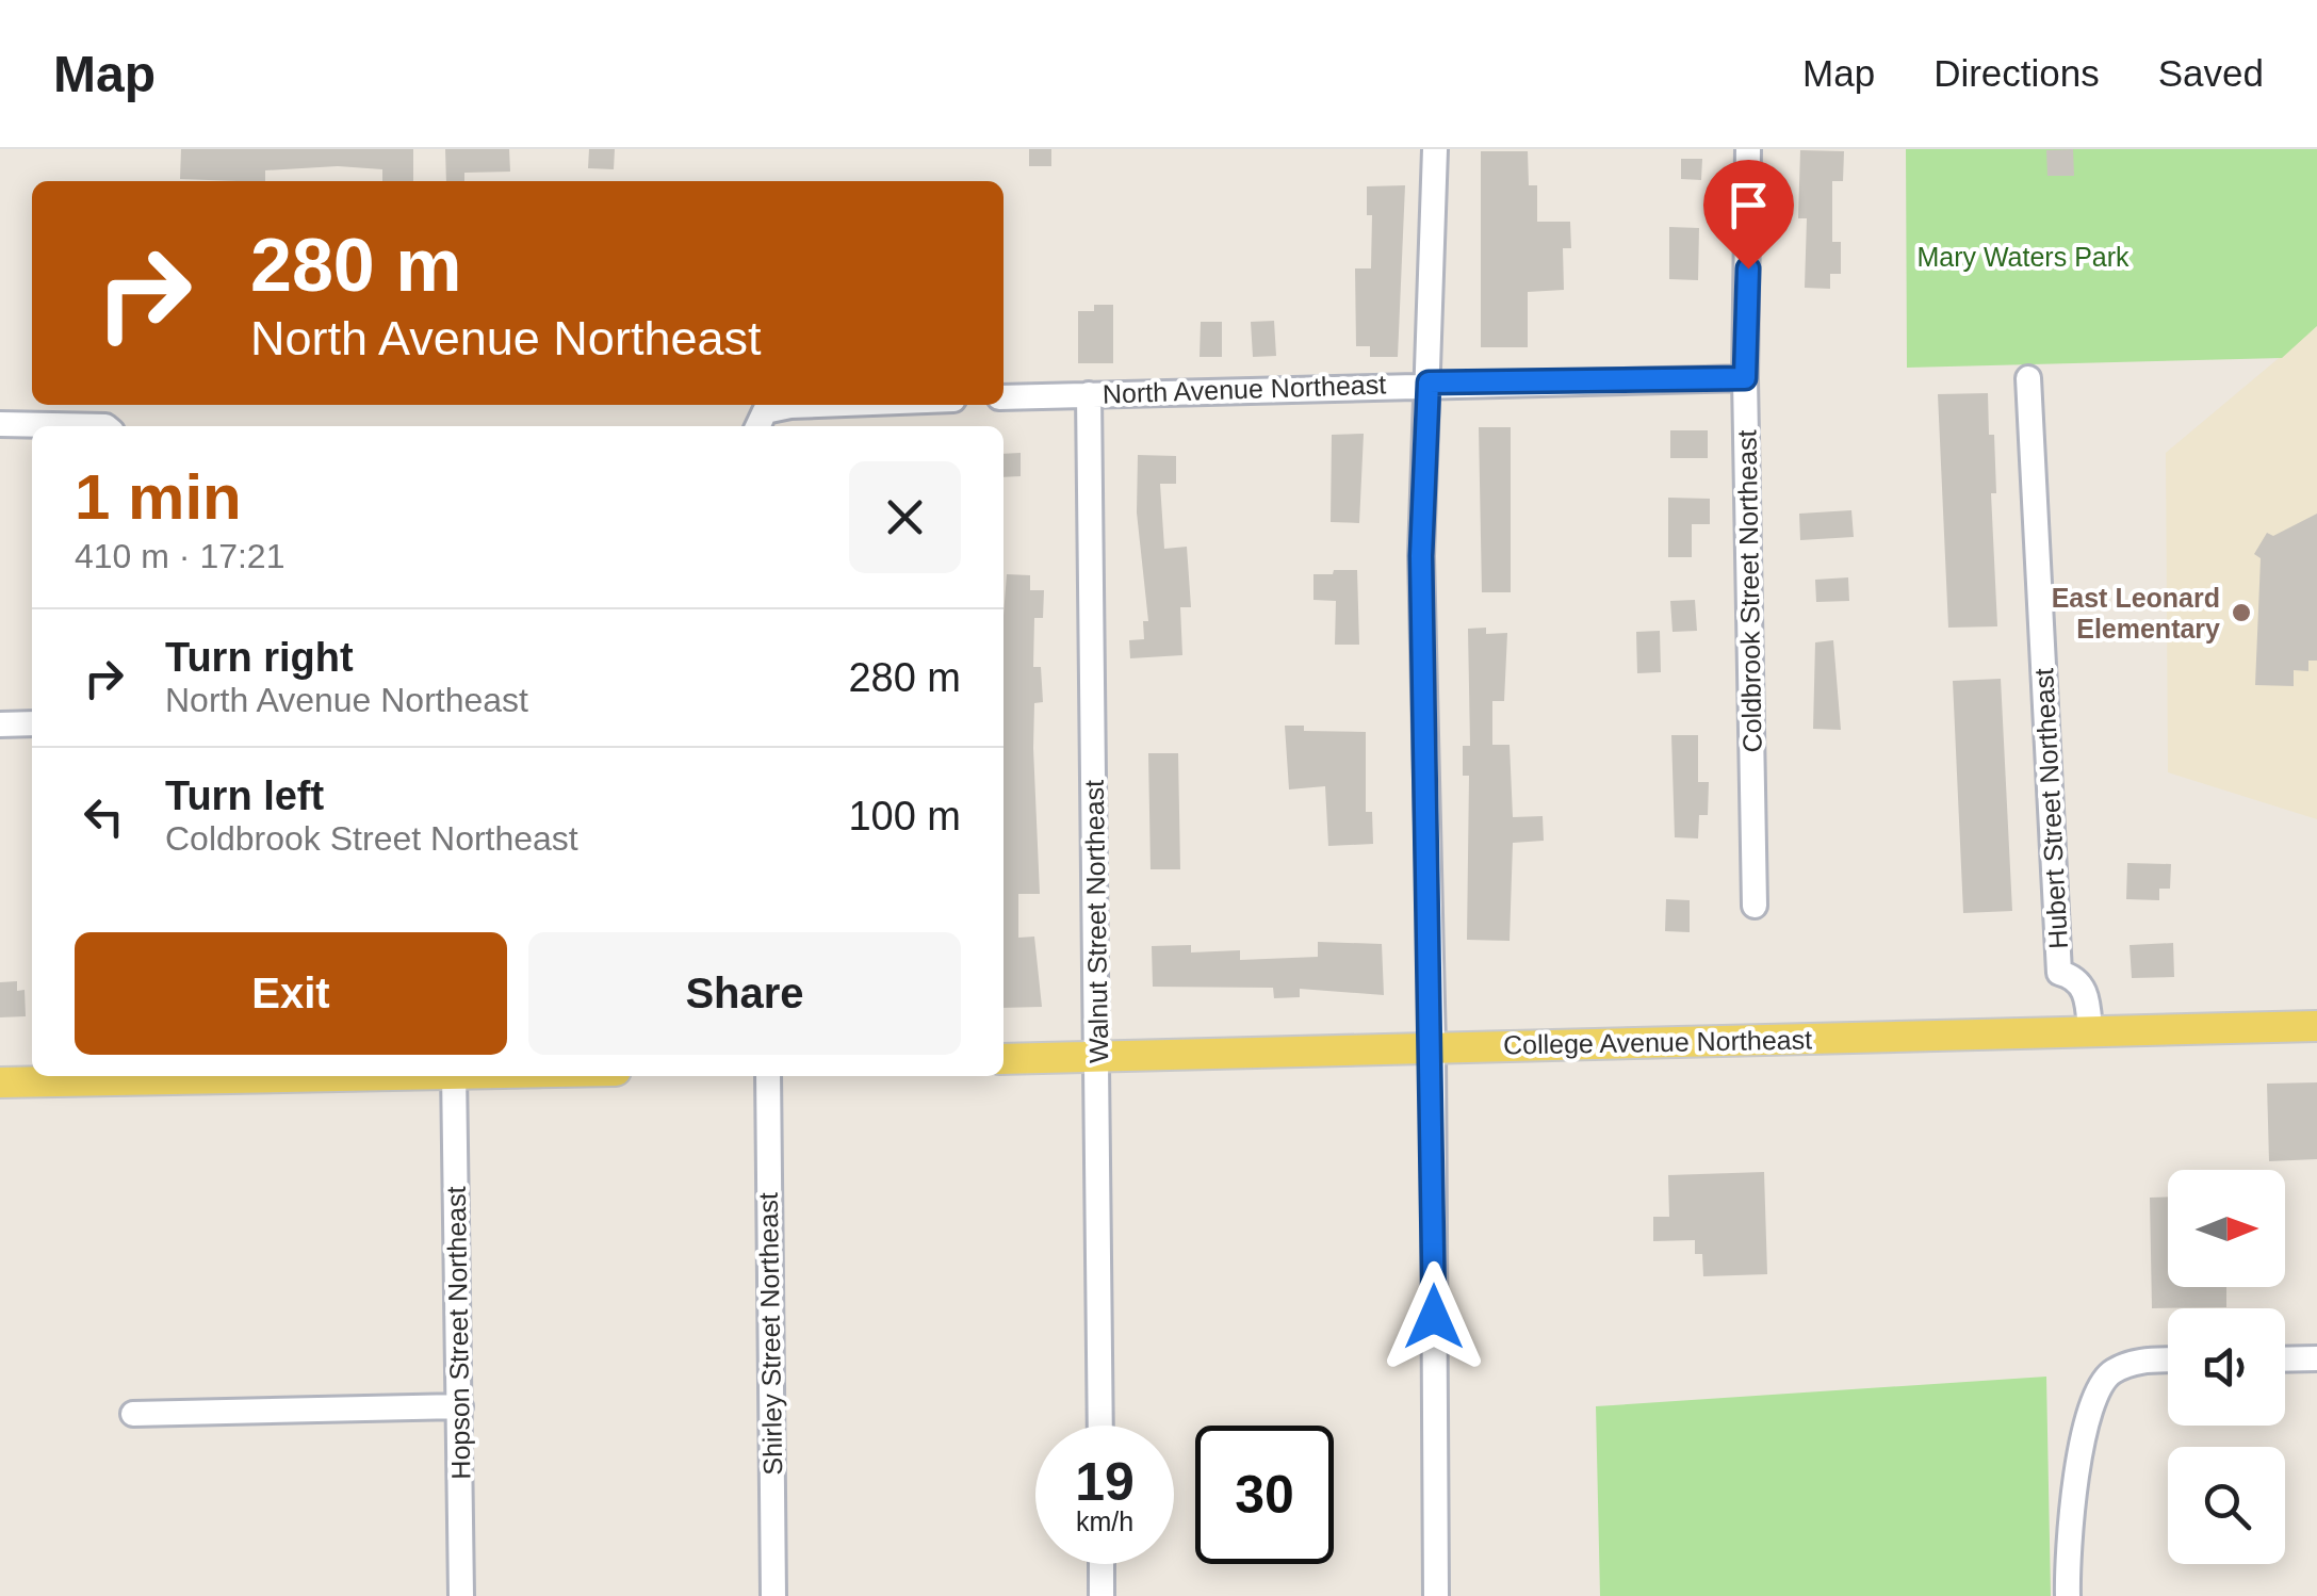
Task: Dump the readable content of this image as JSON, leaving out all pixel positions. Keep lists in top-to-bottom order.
{
  "streets": {
    "main road": ["College Avenue Northeast"],
    "street": [
      "North Avenue Northeast",
      "Coldbrook Street Northeast",
      "Hubert Street Northeast",
      "Walnut Street Northeast",
      "Hopson Street Northeast",
      "Shirley Street Northeast"
    ]
  },
  "crossings": [
    ["North Avenue Northeast", "Coldbrook Street Northeast"],
    ["North Avenue Northeast", "Walnut Street Northeast"],
    ["Hubert Street Northeast", "College Avenue Northeast"],
    ["Walnut Street Northeast", "College Avenue Northeast"]
  ],
  "parks": ["Mary Waters Park"],
  "places": ["East Leonard Elementary"],
  "north": "right",
  "page": {
    "header": "Map",
    "nav": ["Map", "Directions", "Saved"],
    "turn": ["280 m", "North Avenue Northeast"],
    "heading": ["1 min", "410 m · 17:21"],
    "list": [
      {
        "name": "Turn right",
        "note": "North Avenue Northeast",
        "value": "280 m"
      },
      {
        "name": "Turn left",
        "note": "Coldbrook Street Northeast",
        "value": "100 m"
      }
    ],
    "buttons": ["Exit", "Share"],
    "speed": "19 km/h",
    "limit": "30"
  }
}
